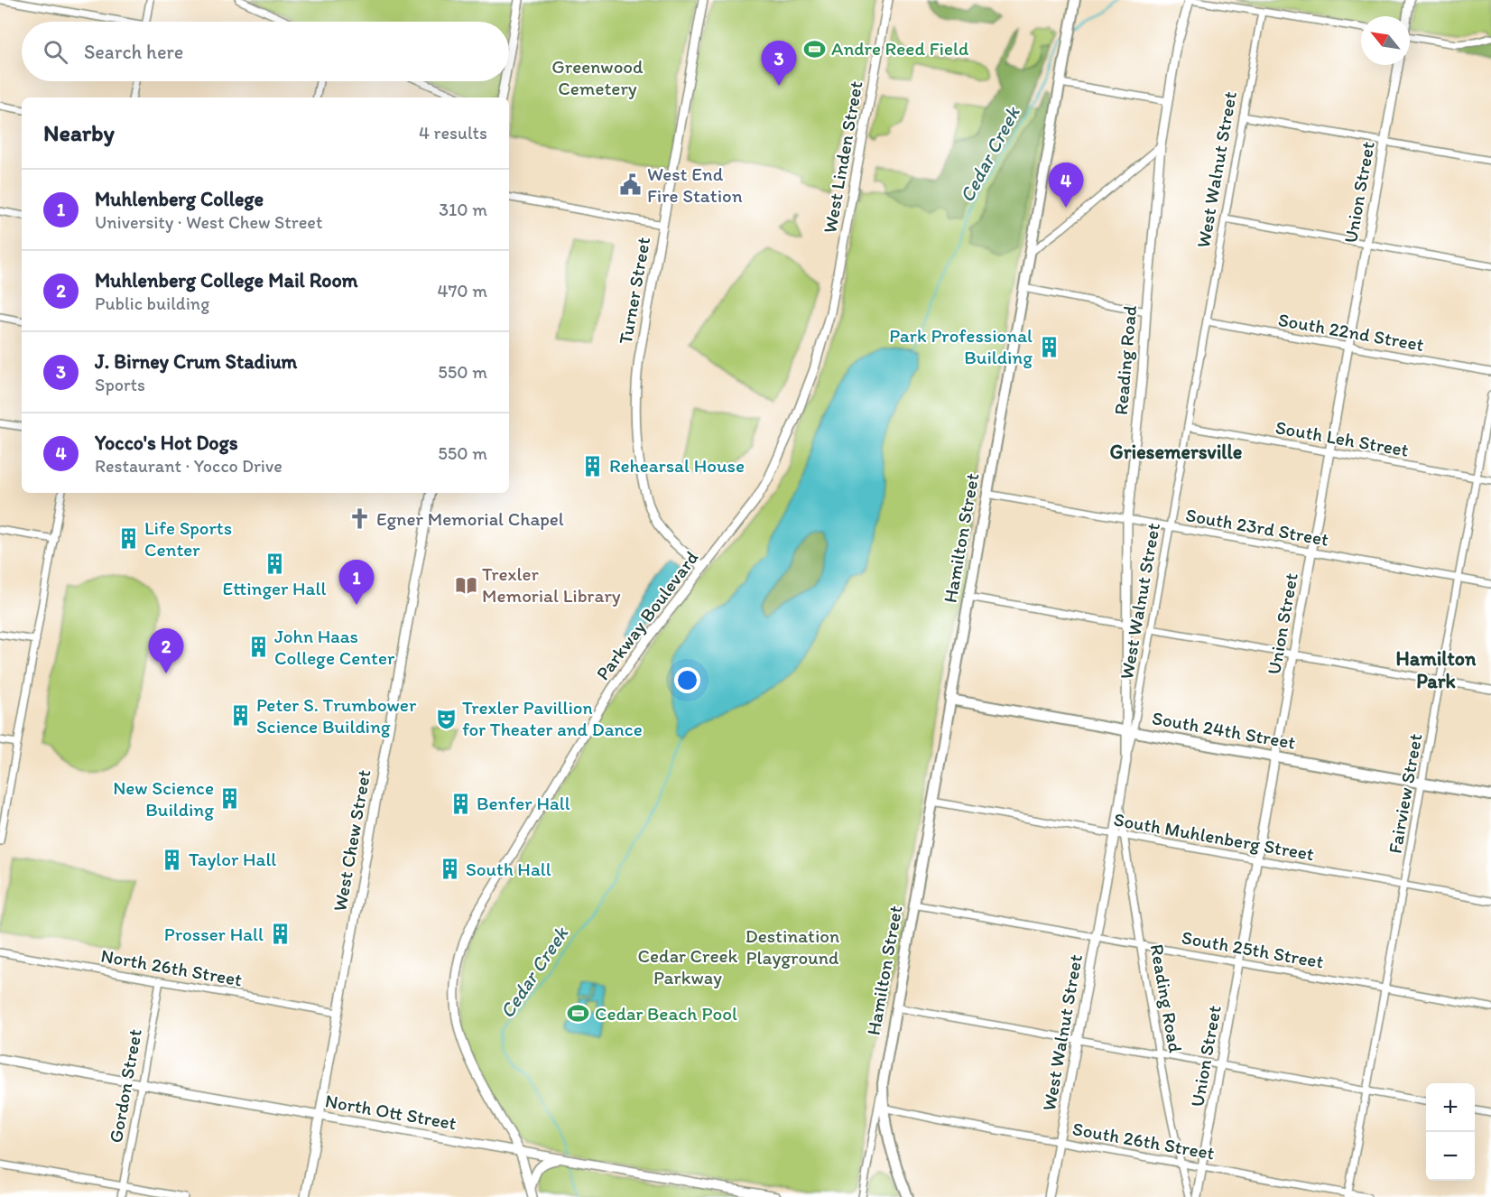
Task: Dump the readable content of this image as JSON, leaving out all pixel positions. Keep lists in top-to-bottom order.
{
  "streets": {
    "main road": ["Hamilton Street", "South 24th Street"],
    "street": [
      "West Linden Street",
      "West Walnut Street",
      "Union Street",
      "Turner Street",
      "South 22nd Street",
      "Reading Road",
      "South Leh Street",
      "South 23rd Street",
      "Parkway Boulevard",
      "Fairview Street",
      "South Muhlenberg Street",
      "West Chew Street",
      "South 25th Street",
      "North 26th Street",
      "Gordon Street",
      "North Ott Street",
      "South 26th Street"
    ]
  },
  "crossings": [
    ["West Linden Street", "Parkway Boulevard"],
    ["West Walnut Street", "South 22nd Street"],
    ["West Walnut Street", "Reading Road"],
    ["West Walnut Street", "South Leh Street"],
    ["West Walnut Street", "South 23rd Street"],
    ["West Walnut Street", "South 24th Street"],
    ["West Walnut Street", "South Muhlenberg Street"],
    ["West Walnut Street", "South 25th Street"],
    ["West Walnut Street", "South 26th Street"],
    ["Union Street", "South 22nd Street"],
    ["Union Street", "South Leh Street"],
    ["Union Street", "South 23rd Street"],
    ["Union Street", "South 24th Street"],
    ["Union Street", "South Muhlenberg Street"],
    ["Union Street", "South 25th Street"],
    ["Union Street", "South 26th Street"],
    ["Turner Street", "Parkway Boulevard"],
    ["Reading Road", "South 23rd Street"],
    ["Reading Road", "South 24th Street"],
    ["Reading Road", "South Muhlenberg Street"],
    ["Reading Road", "South 25th Street"],
    ["Reading Road", "South 26th Street"],
    ["South Leh Street", "Fairview Street"],
    ["South 23rd Street", "Hamilton Street"],
    ["South 23rd Street", "Fairview Street"],
    ["Hamilton Street", "South 24th Street"],
    ["Hamilton Street", "South Muhlenberg Street"],
    ["Hamilton Street", "South 25th Street"],
    ["Hamilton Street", "South 26th Street"],
    ["Parkway Boulevard", "North Ott Street"],
    ["South 24th Street", "Fairview Street"],
    ["Fairview Street", "South Muhlenberg Street"],
    ["Fairview Street", "South 25th Street"],
    ["Fairview Street", "South 26th Street"],
    ["West Chew Street", "North 26th Street"],
    ["West Chew Street", "North Ott Street"],
    ["North 26th Street", "Gordon Street"],
    ["Gordon Street", "North Ott Street"]
  ],
  "districts": ["Griesemersville", "Hamilton Park"],
  "water": ["Cedar Creek"],
  "parks": ["Greenwood Cemetery", "Destination Playground", "Cedar Creek Parkway"],
  "places": {
    "sports": ["Andre Reed Field", "Cedar Beach Pool"],
    "public building": ["West End Fire Station"],
    "building": [
      "Park Professional Building",
      "Rehearsal House",
      "Life Sports Center",
      "Ettinger Hall",
      "John Haas College Center",
      "Peter S. Trumbower Science Building",
      "New Science Building",
      "Benfer Hall",
      "Taylor Hall",
      "South Hall",
      "Prosser Hall"
    ],
    "church": ["Egner Memorial Chapel"],
    "library": ["Trexler Memorial Library"],
    "theatre": ["Trexler Pavillion for Theater and Dance"]
  },
  "north": "top left",
  "page": {
    "search": "Search here",
    "pins": [
      "3",
      "4",
      "1",
      "2"
    ],
    "heading": ["Nearby", "4 results"],
    "list": [
      {
        "mark": "1",
        "name": "Muhlenberg College",
        "note": "University · West Chew Street",
        "value": "310 m"
      },
      {
        "mark": "2",
        "name": "Muhlenberg College Mail Room",
        "note": "Public building",
        "value": "470 m"
      },
      {
        "mark": "3",
        "name": "J. Birney Crum Stadium",
        "note": "Sports",
        "value": "550 m"
      },
      {
        "mark": "4",
        "name": "Yocco's Hot Dogs",
        "note": "Restaurant · Yocco Drive",
        "value": "550 m"
      }
    ],
    "map_buttons": ["+", "−"]
  }
}
